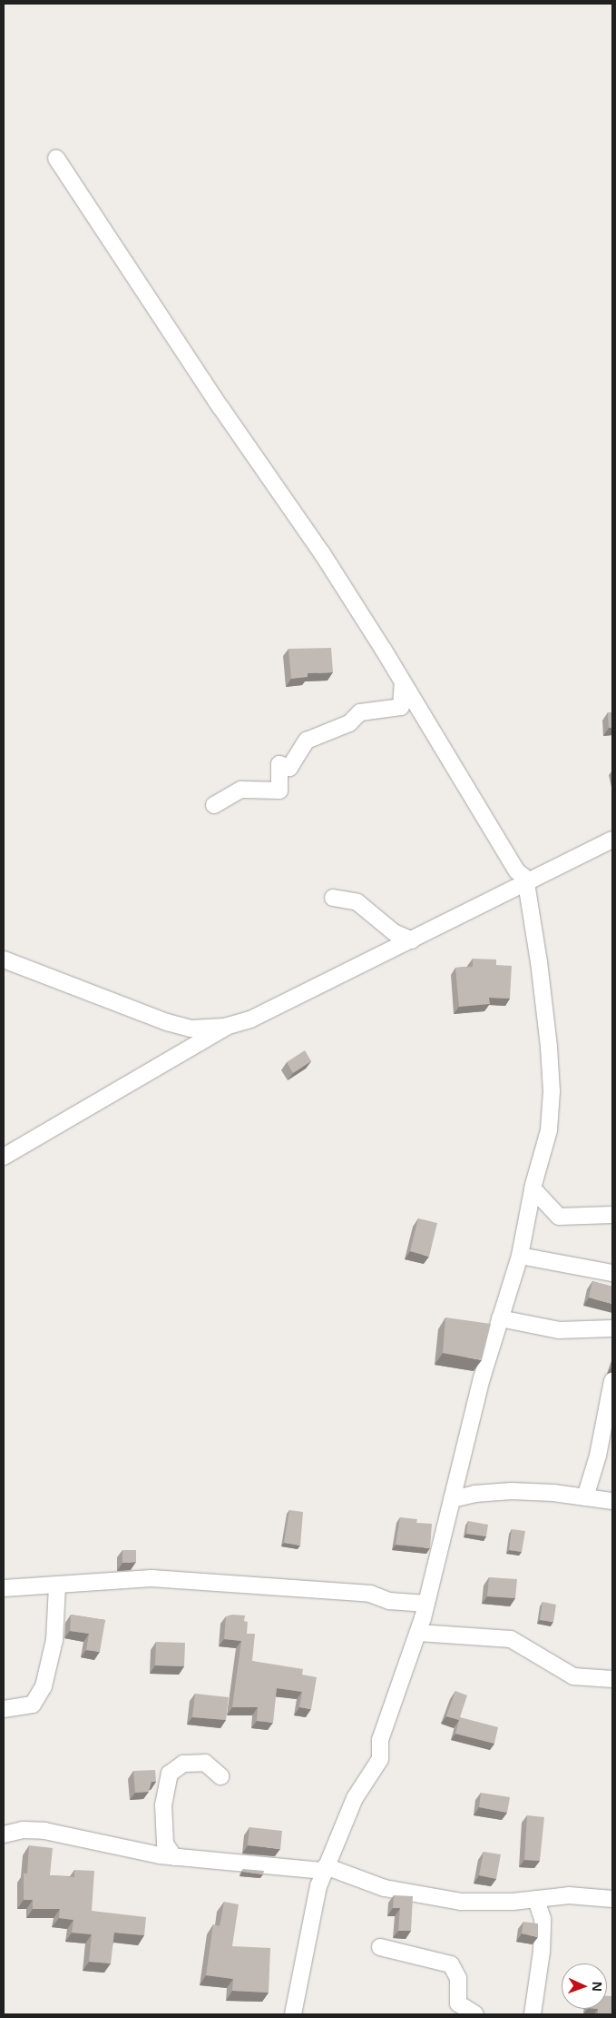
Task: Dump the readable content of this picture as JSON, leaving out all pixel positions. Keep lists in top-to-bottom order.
{
  "north": "right"
}
